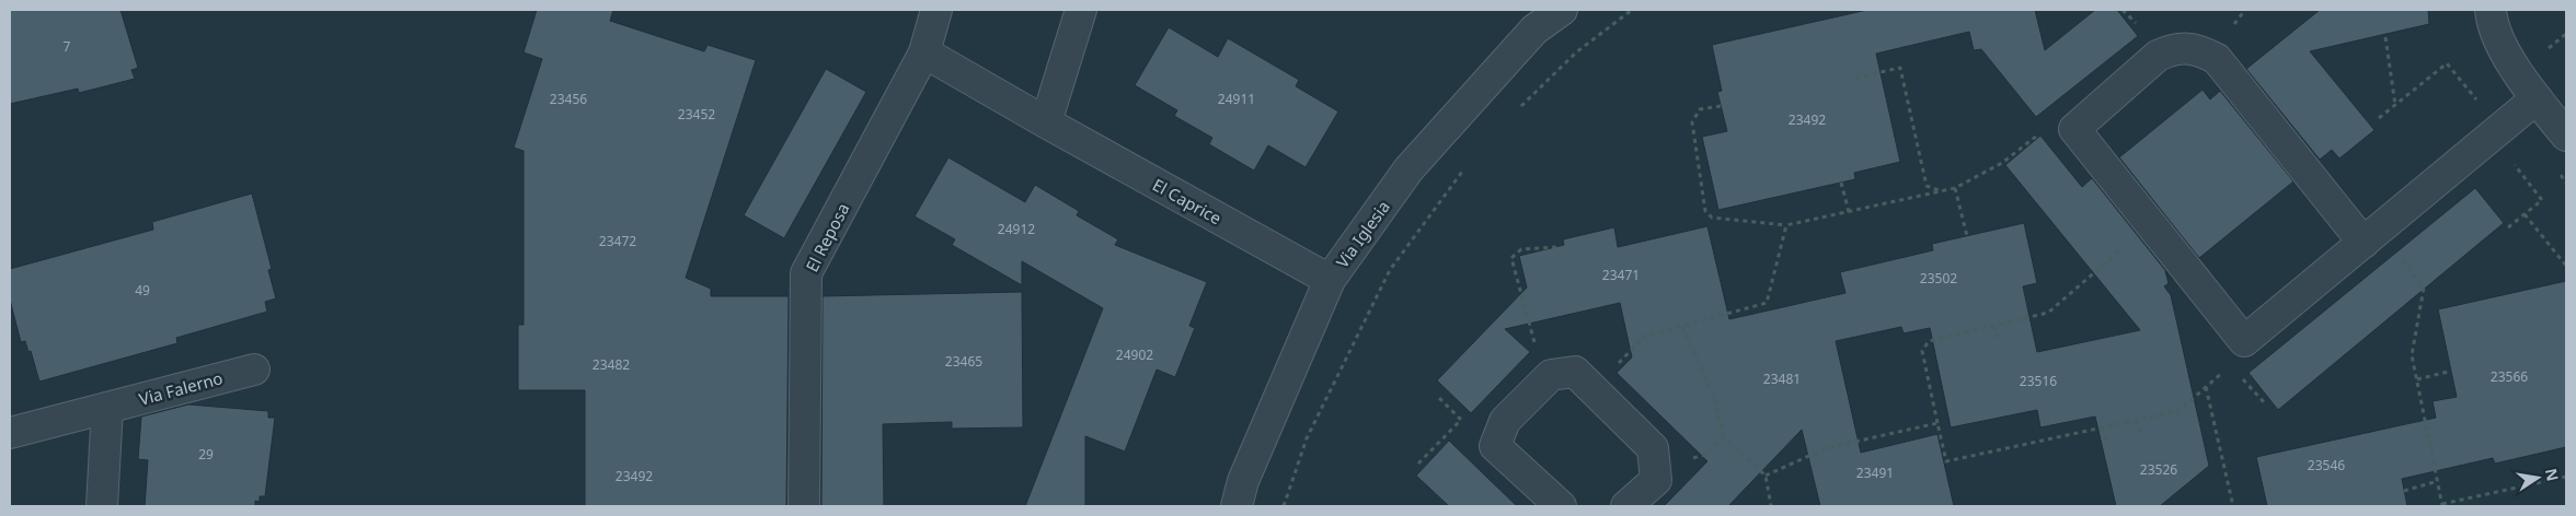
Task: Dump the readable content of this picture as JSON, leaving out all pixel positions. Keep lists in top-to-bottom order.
{
  "streets": {
    "street": [
      "El Caprice",
      "Via Iglesia",
      "El Reposa",
      "Via Falerno"
    ]
  },
  "crossings": [
    ["El Caprice", "Via Iglesia"]
  ],
  "house_numbers": [
    "7",
    "23456",
    "24911",
    "23452",
    "23492",
    "24912",
    "23472",
    "23471",
    "23502",
    "49",
    "24902",
    "23465",
    "23482",
    "23566",
    "23481",
    "23516",
    "29",
    "23546",
    "23526",
    "23491",
    "23492"
  ],
  "north": "right"
}
